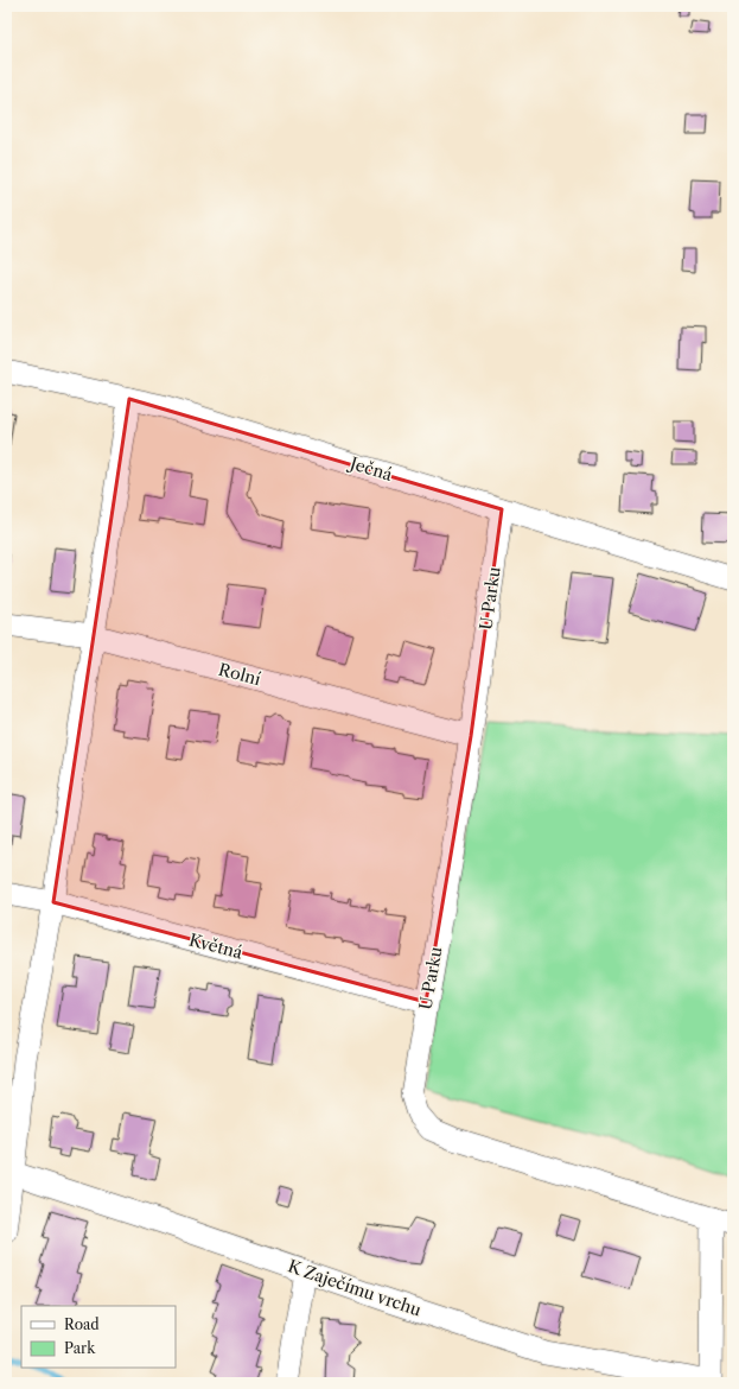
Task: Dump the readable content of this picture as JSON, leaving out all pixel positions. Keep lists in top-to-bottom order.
{
  "streets": {
    "street": [
      "Ječná",
      "U Parku",
      "Rolní",
      "Květná",
      "K Zaječímu vrchu"
    ]
  },
  "crossings": [
    ["Ječná", "U Parku"],
    ["U Parku", "Rolní"],
    ["U Parku", "Květná"]
  ],
  "legend": ["Road", "Park"]
}
